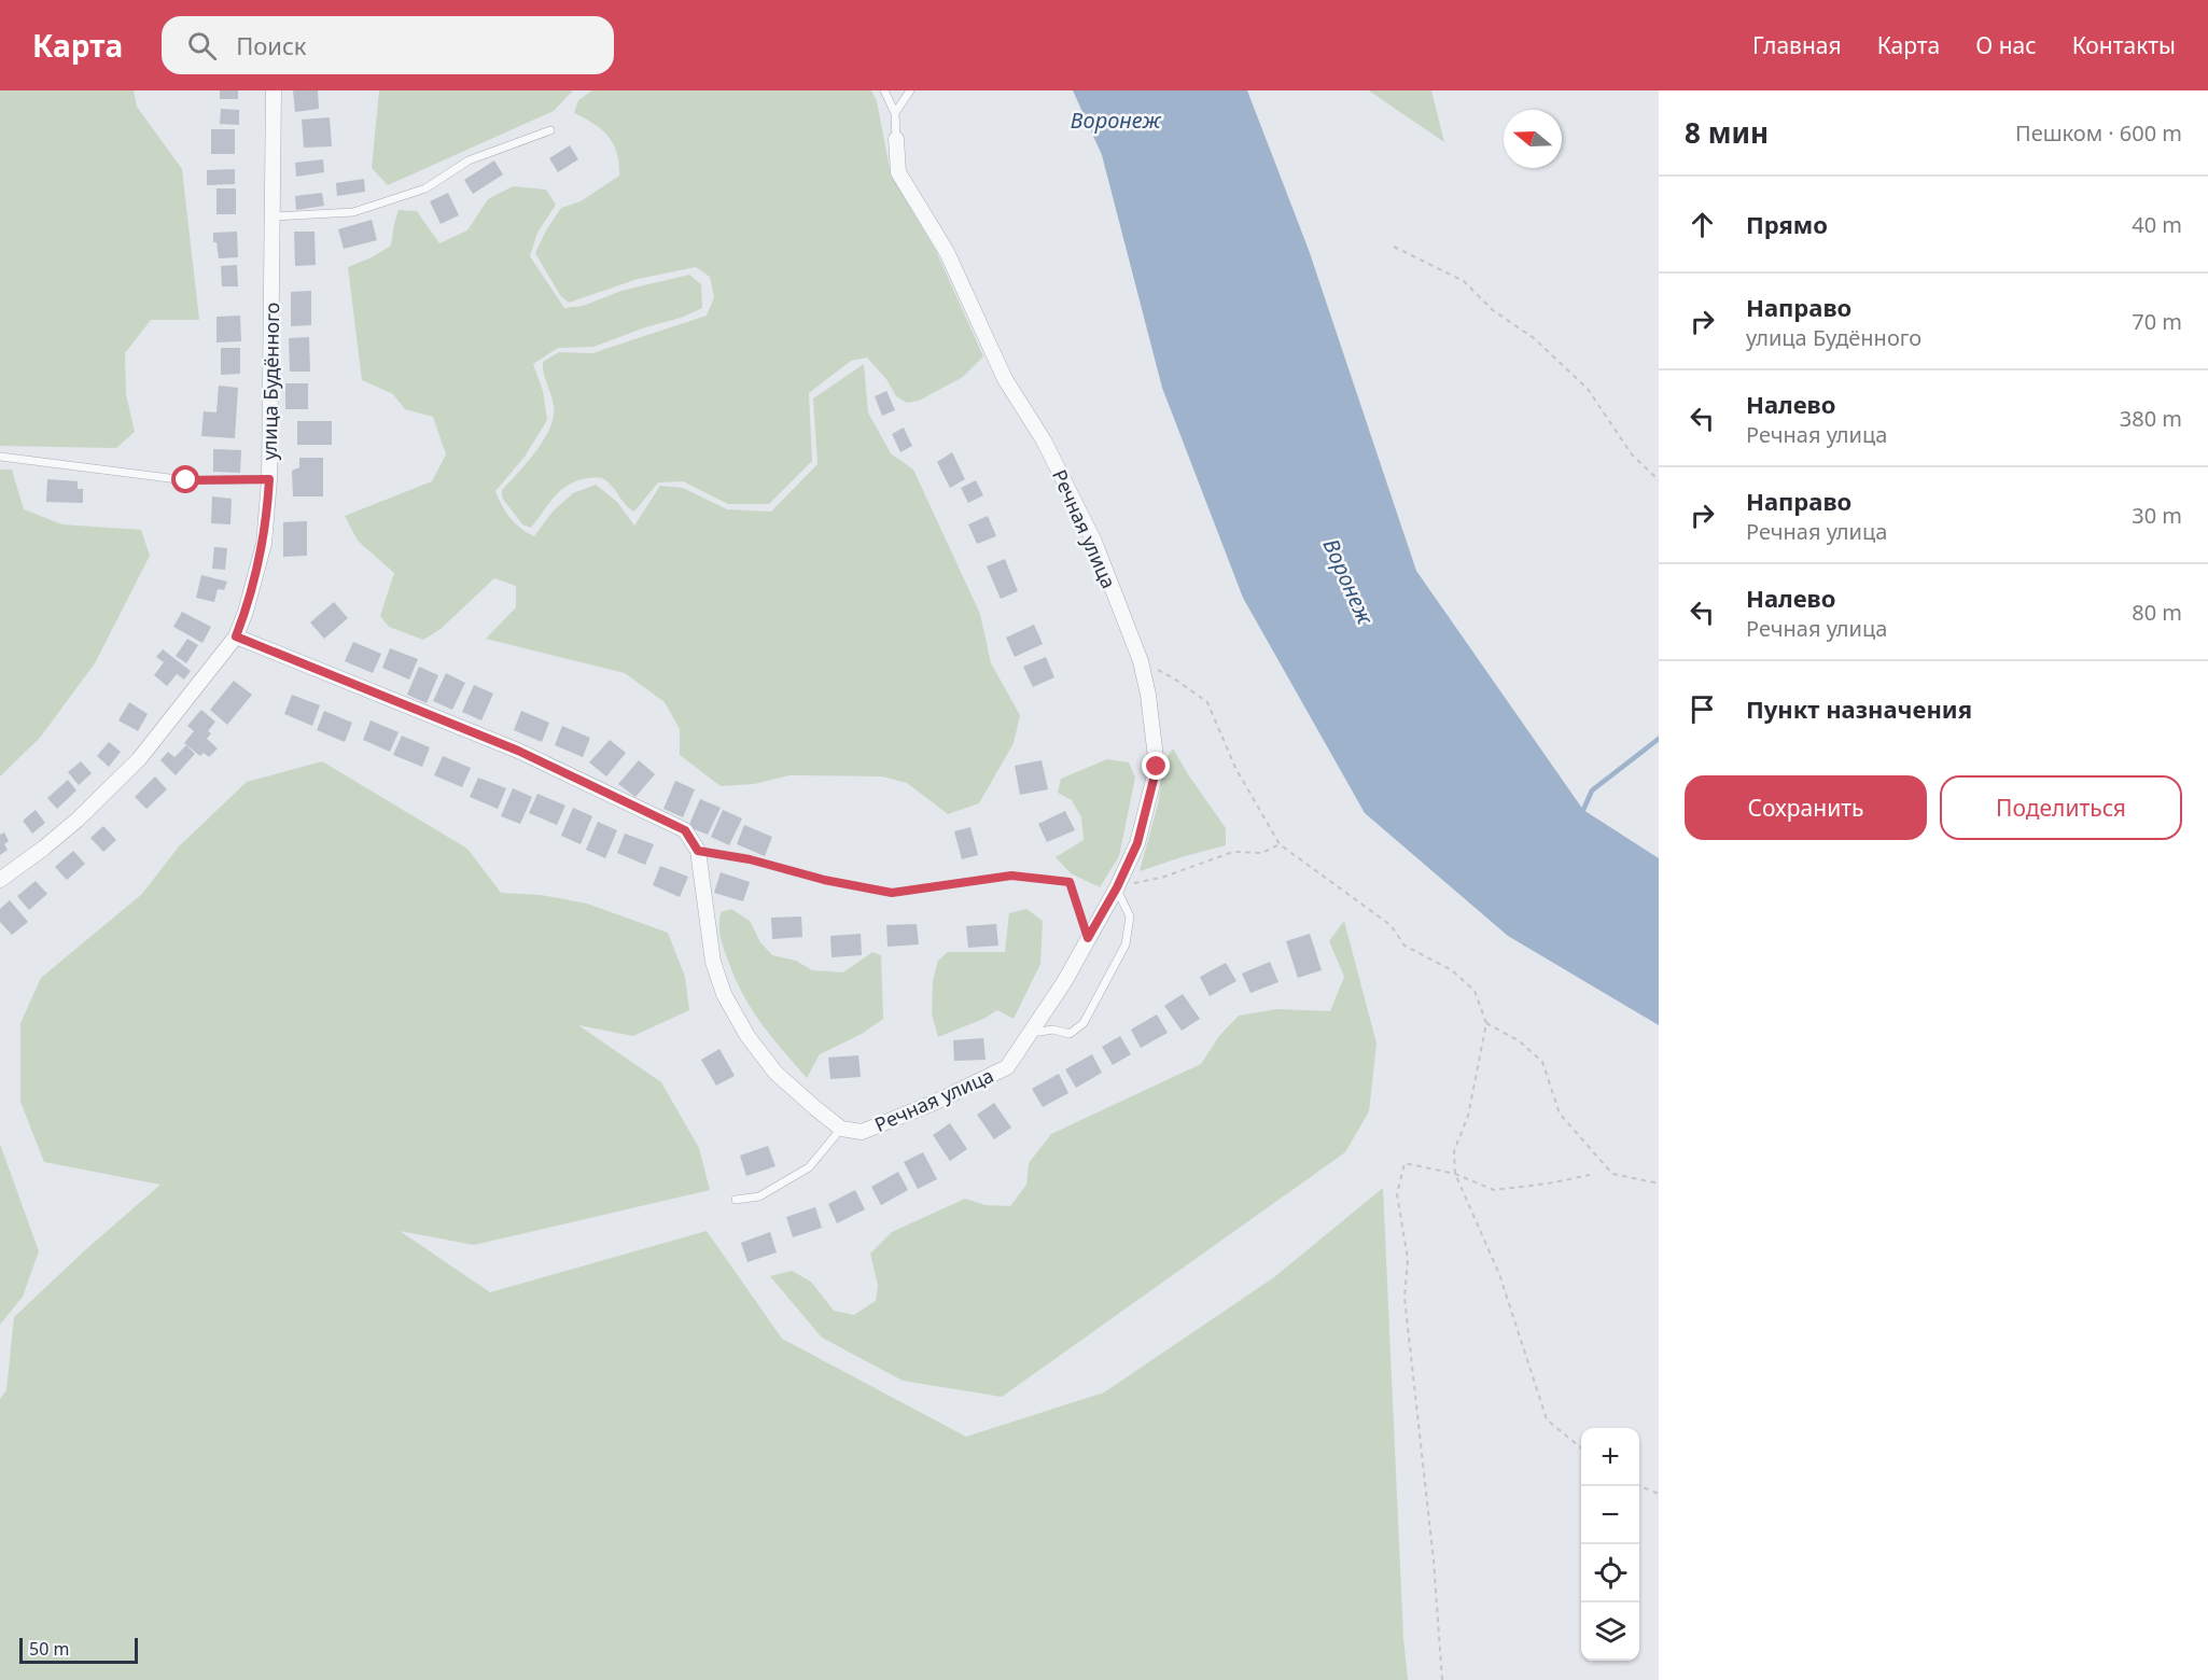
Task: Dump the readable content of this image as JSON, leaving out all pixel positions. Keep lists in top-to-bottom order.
{
  "streets": {
    "street": ["улица Будённого", "Речная улица"]
  },
  "water": ["Воронеж"],
  "scale_bar": "50 m",
  "north": "left",
  "page": {
    "header": "Карта",
    "search": "Поиск",
    "nav": [
      "Главная",
      "Карта",
      "О нас",
      "Контакты"
    ],
    "heading": ["8 мин", "Пешком · 600 m"],
    "list": [
      ["Прямо", "40 m"],
      ["Направо", "улица Будённого", "70 m"],
      ["Налево", "Речная улица", "380 m"],
      ["Направо", "Речная улица", "30 m"],
      ["Налево", "Речная улица", "80 m"],
      "Пункт назначения"
    ],
    "buttons": ["Сохранить", "Поделиться"],
    "map_buttons": ["+", "−"],
    "scale": "50 m"
  }
}
